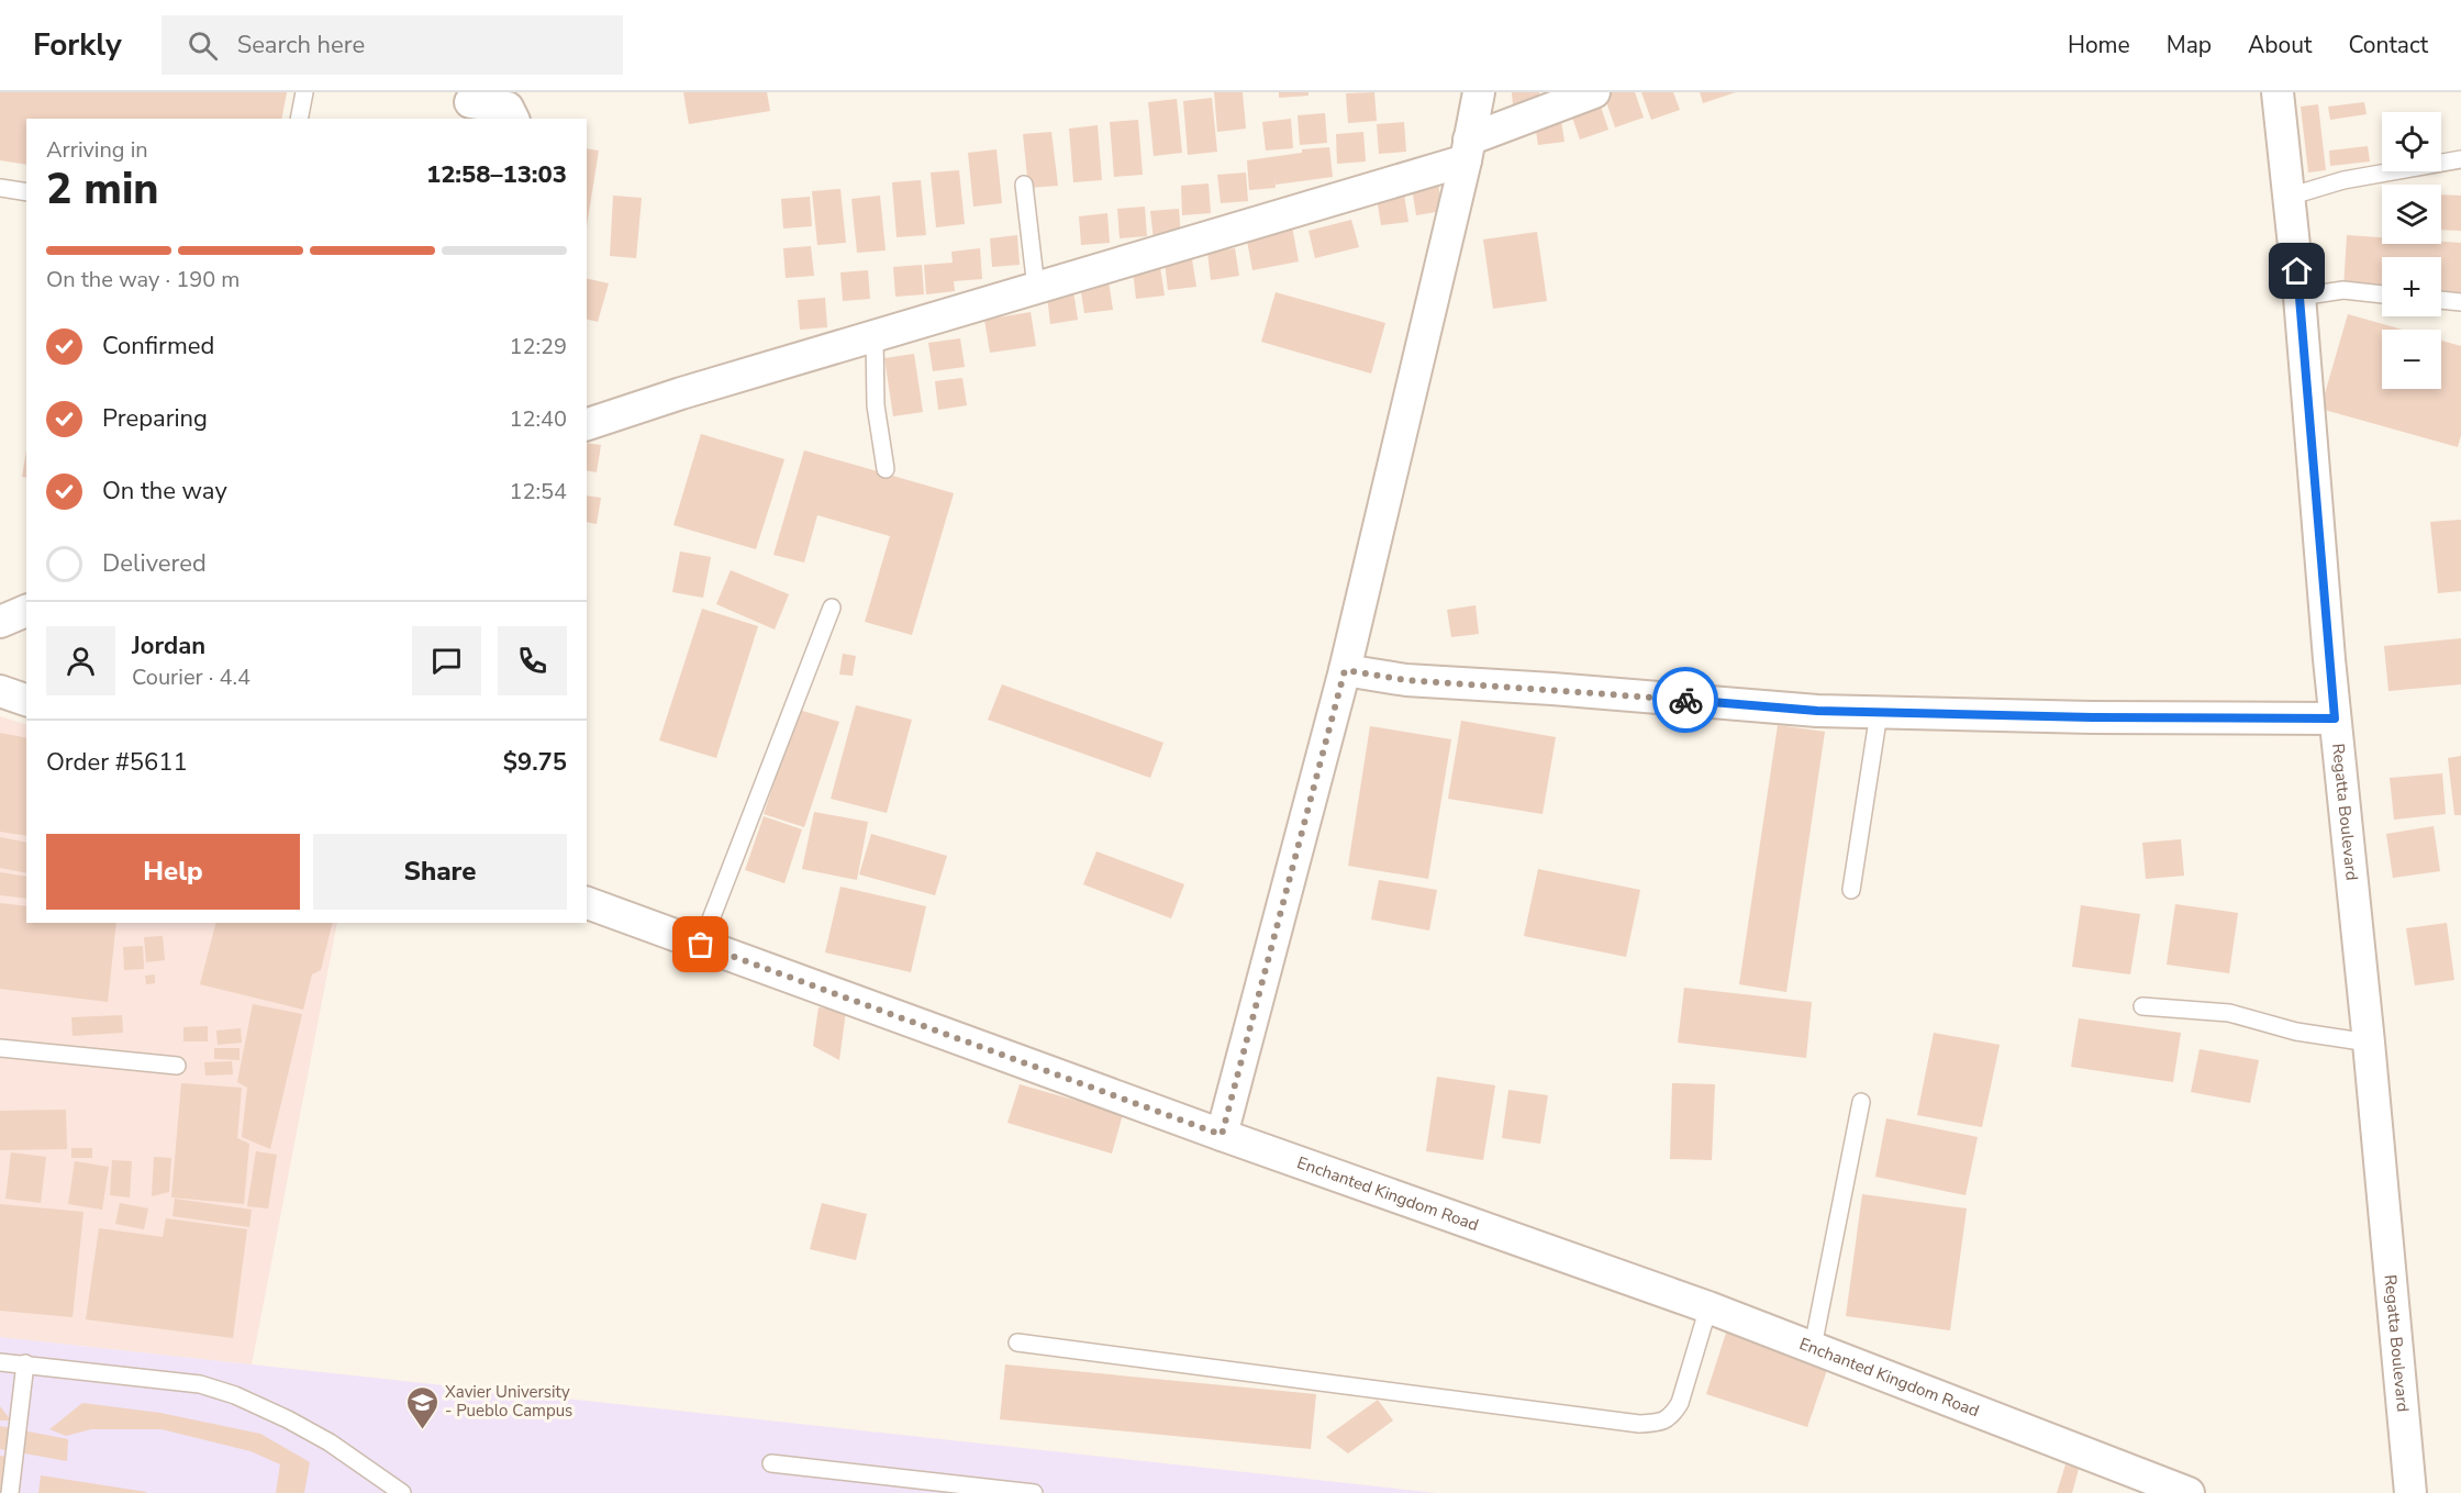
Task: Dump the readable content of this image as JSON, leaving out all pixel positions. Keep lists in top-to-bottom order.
{
  "streets": {
    "street": ["Regatta Boulevard", "Enchanted Kingdom Road"]
  },
  "places": {
    "school or university": ["Xavier University - Pueblo Campus"]
  },
  "page": {
    "header": "Forkly",
    "search": "Search here",
    "nav": [
      "Home",
      "Map",
      "About",
      "Contact"
    ],
    "map_buttons": ["+", "−"],
    "heading": ["2 min", "Arriving in", "12:58–13:03"],
    "panel": [
      "Jordan",
      "Courier · 4.4",
      "Order #5611",
      "$9.75"
    ],
    "bar": "On the way · 190 m",
    "list": [
      ["Confirmed", "12:29"],
      ["Preparing", "12:40"],
      ["On the way", "12:54"],
      "Delivered"
    ],
    "buttons": ["Help", "Share"]
  }
}
